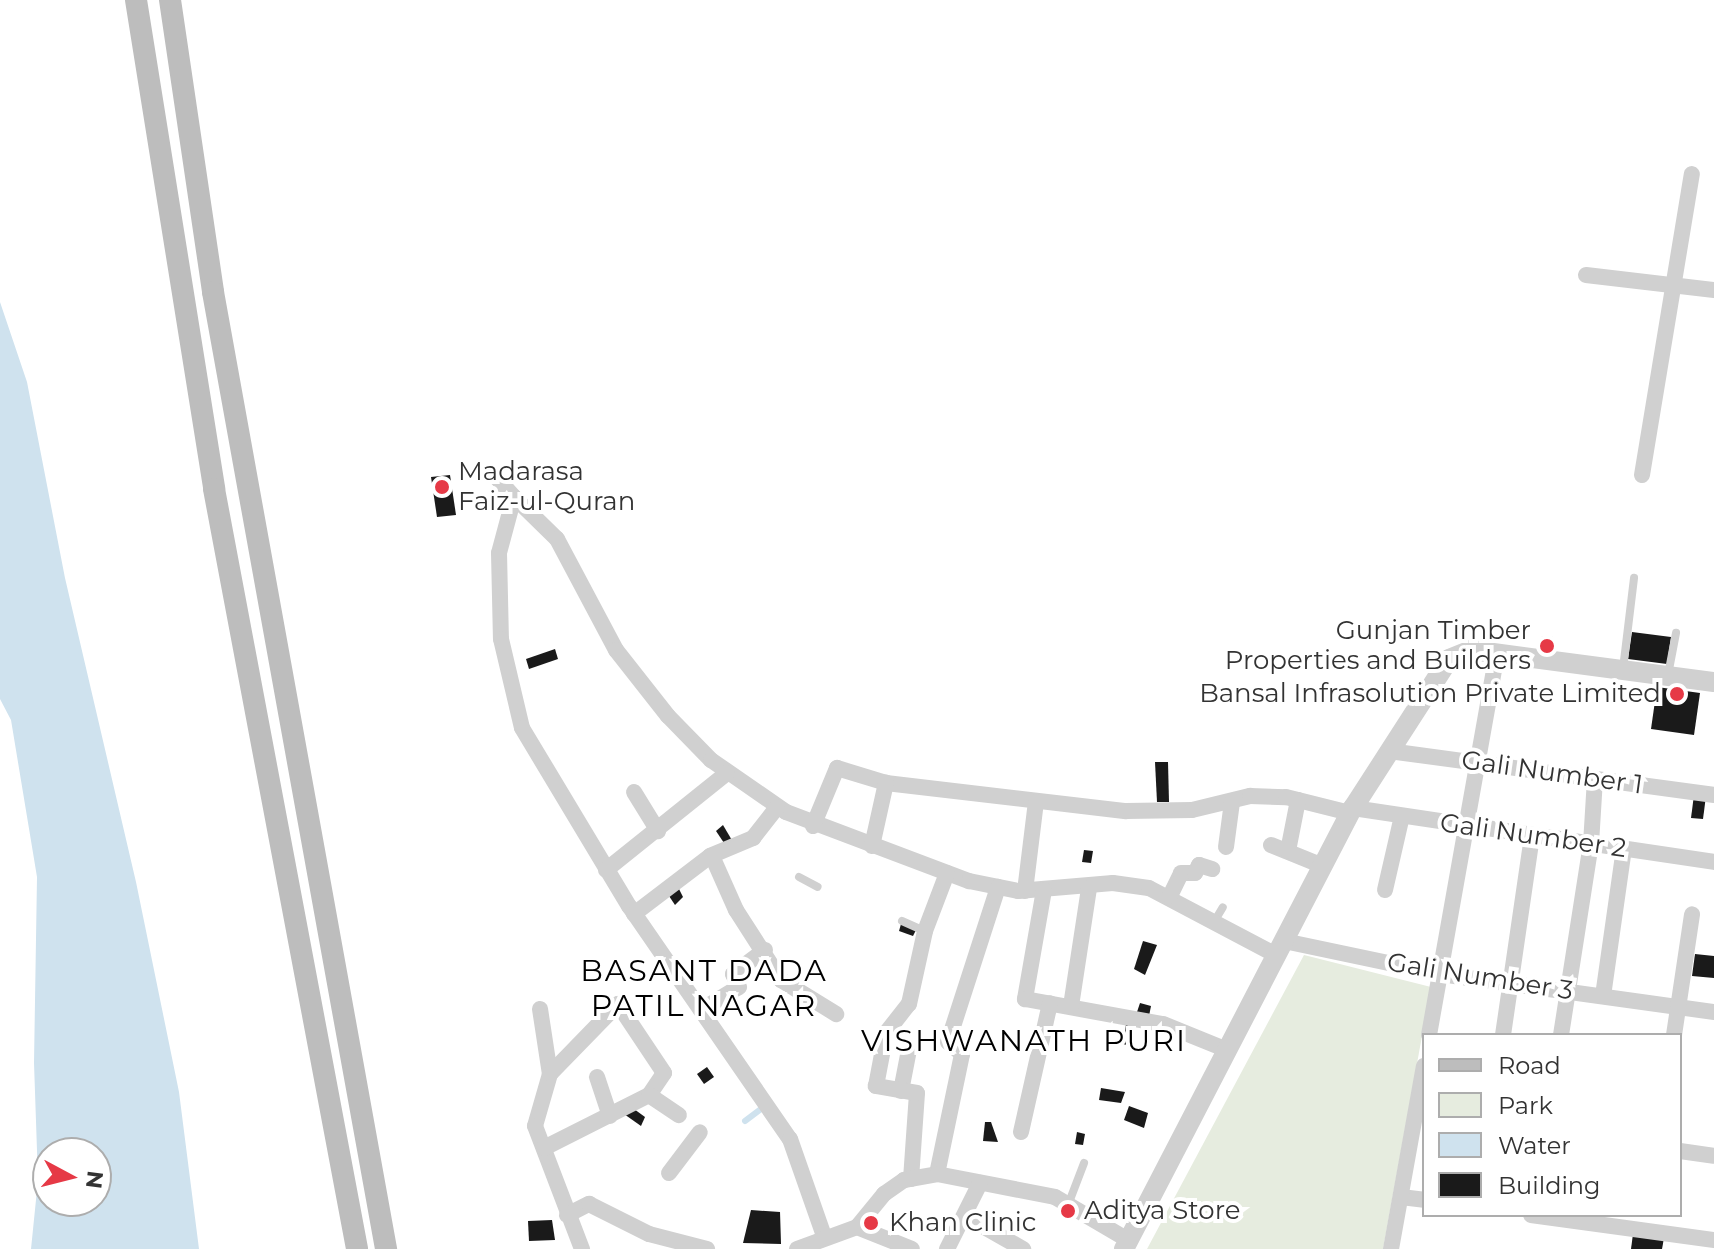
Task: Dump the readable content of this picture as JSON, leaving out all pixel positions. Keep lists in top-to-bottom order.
{
  "streets": {
    "street": ["Gali Number 1", "Gali Number 2", "Gali Number 3"]
  },
  "crossings": [
    ["Gali Number 2", "Gali Number 3"]
  ],
  "districts": ["BASANT DADA PATIL NAGAR", "VISHWANATH PURI"],
  "places": [
    "Madarasa Faiz-ul-Quran",
    "Gunjan Timber Properties and Builders",
    "Bansal Infrasolution Private Limited",
    "Aditya Store",
    "Khan Clinic"
  ],
  "legend": [
    "Road",
    "Park",
    "Water",
    "Building"
  ],
  "north": "right"
}
